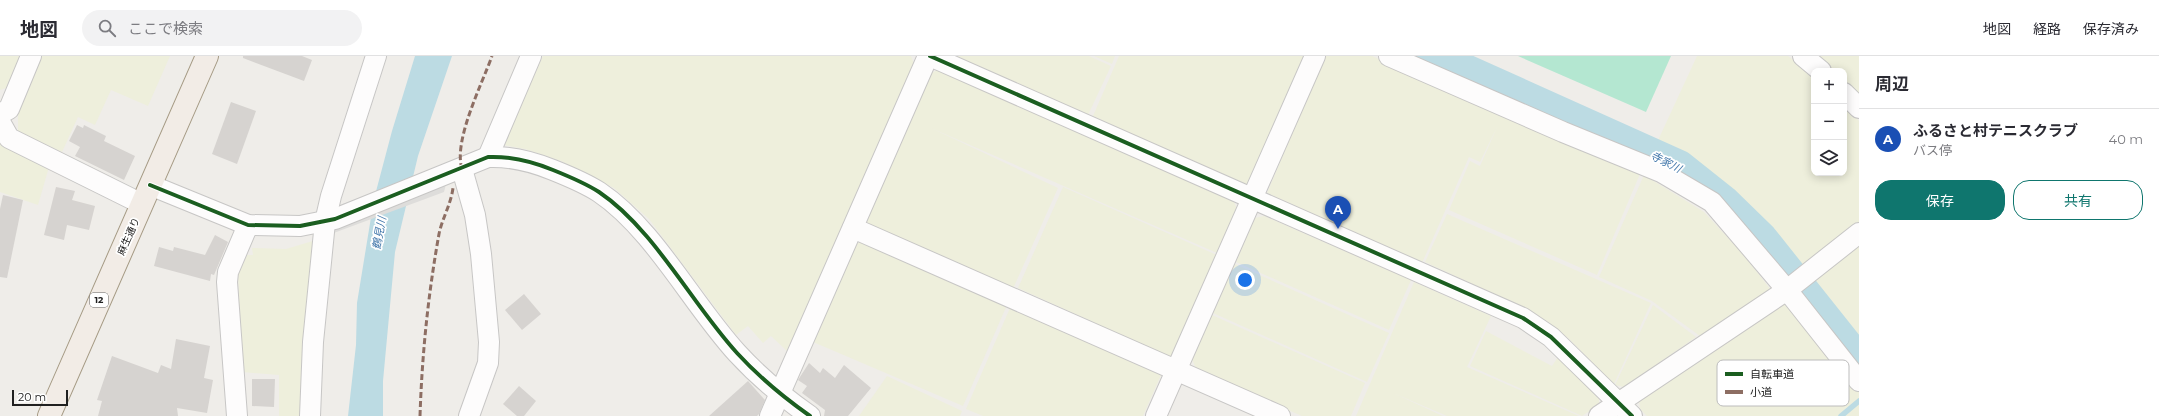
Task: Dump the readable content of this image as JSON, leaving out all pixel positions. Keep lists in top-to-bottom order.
{
  "streets": {
    "main road": ["麻生通り", "12"]
  },
  "water": ["寺家川", "鶴見川"],
  "legend": ["自転車道", "小道"],
  "scale_bar": "20 m",
  "page": {
    "header": "地図",
    "search": "ここで検索",
    "nav": ["地図", "経路", "保存済み"],
    "heading": "周辺",
    "map_buttons": ["+", "−"],
    "list": [
      {
        "mark": "A",
        "name": "ふるさと村テニスクラブ",
        "note": "バス停",
        "value": "40 m"
      }
    ],
    "buttons": ["保存", "共有"],
    "pins": "A",
    "scale": "20 m"
  }
}
